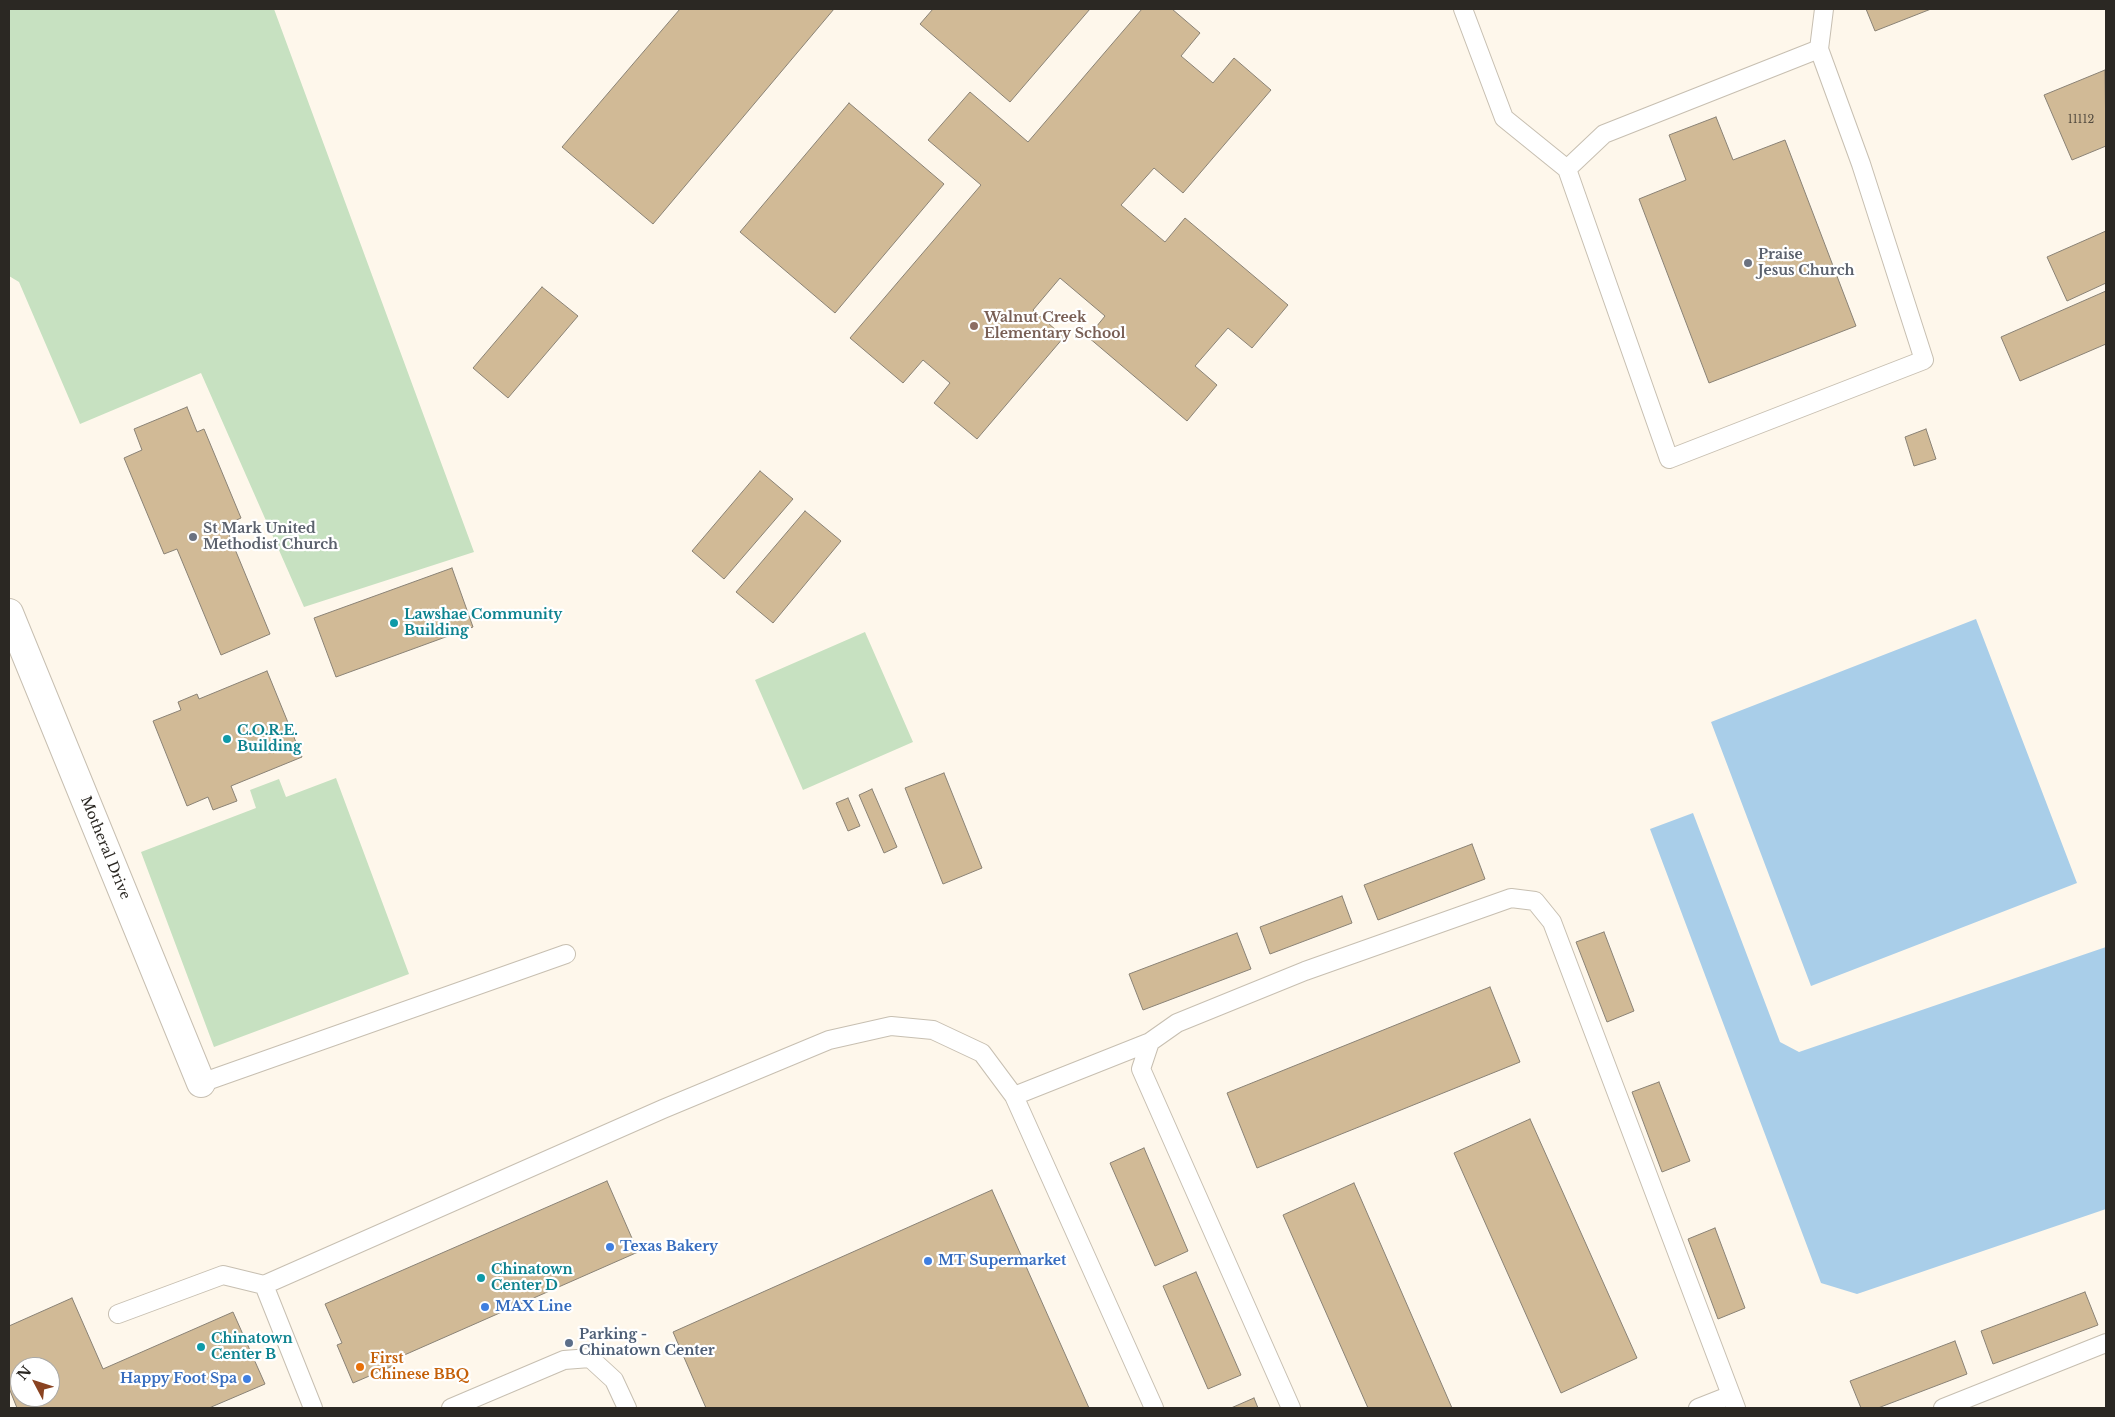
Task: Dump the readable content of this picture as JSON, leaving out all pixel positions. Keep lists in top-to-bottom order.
{
  "streets": {
    "street": ["Motheral Drive"]
  },
  "places": [
    "Praise Jesus Church",
    "Walnut Creek Elementary School",
    "St Mark United Methodist Church",
    "Lawshae Community Building",
    "C.O.R.E. Building",
    "Texas Bakery",
    "MT Supermarket",
    "Chinatown Center D",
    "MAX Line",
    "Parking - Chinatown Center",
    "Chinatown Center B",
    "First Chinese BBQ",
    "Happy Foot Spa"
  ],
  "house_numbers": ["11112"],
  "north": "top left"
}
